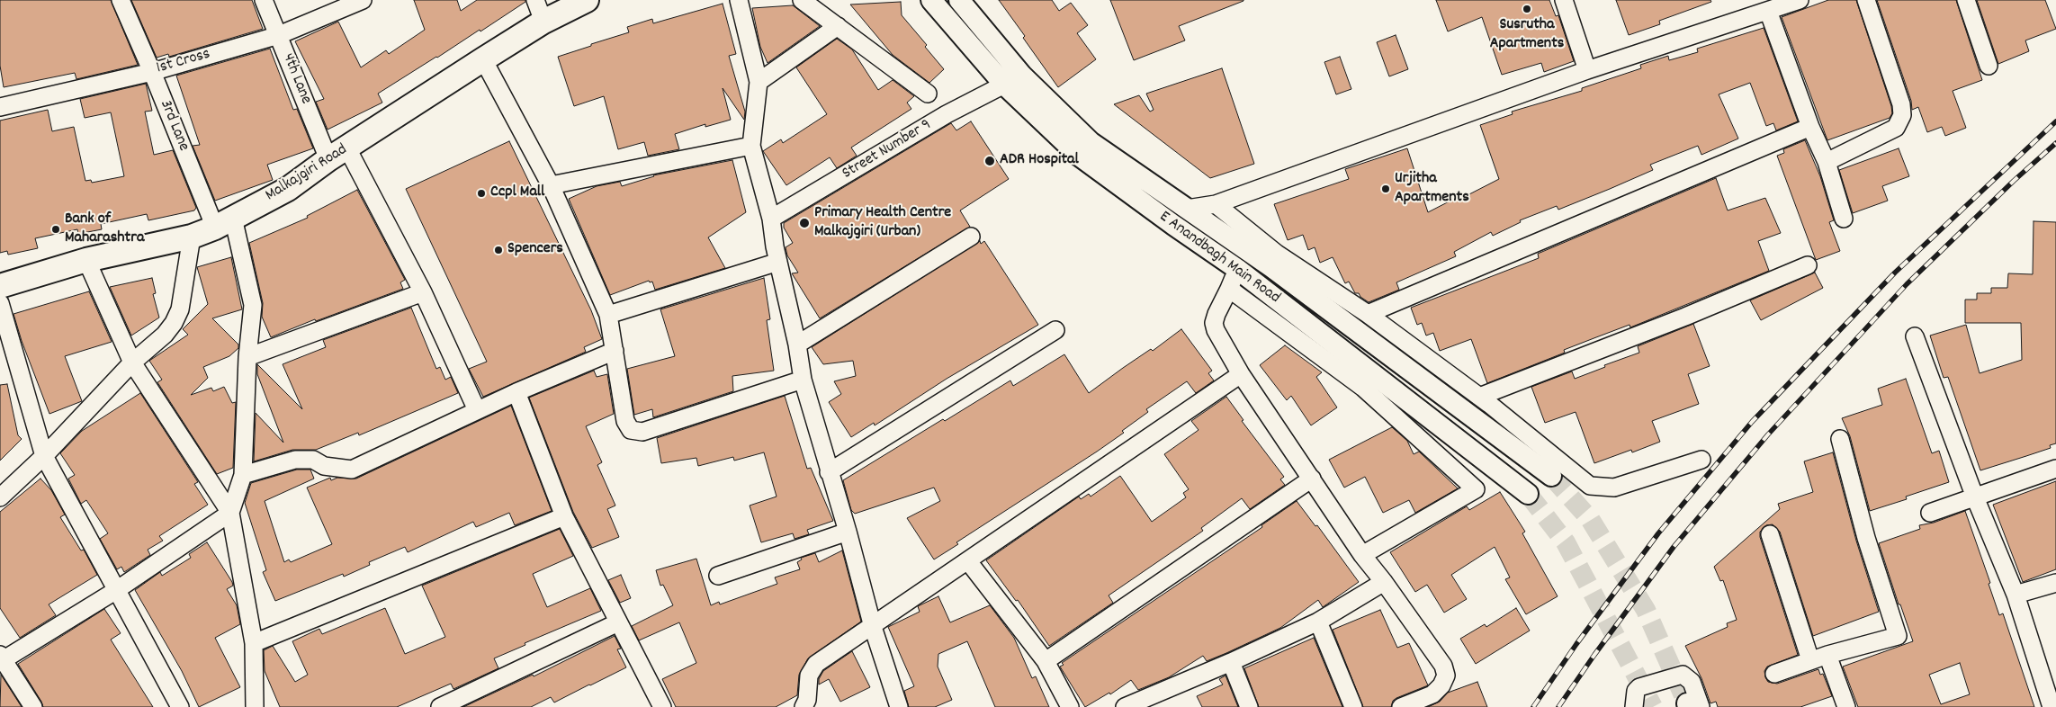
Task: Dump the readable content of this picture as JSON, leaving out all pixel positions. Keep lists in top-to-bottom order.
{
  "streets": {
    "main road": ["Malkajgiri Road"],
    "street": [
      "1st Cross",
      "4th Lane",
      "3rd Lane",
      "Street Number 9",
      "E Anandbagh Main Road"
    ]
  },
  "crossings": [
    ["1st Cross", "4th Lane"],
    ["1st Cross", "3rd Lane"],
    ["4th Lane", "Malkajgiri Road"],
    ["3rd Lane", "Malkajgiri Road"],
    ["Street Number 9", "E Anandbagh Main Road"]
  ],
  "places": [
    "Susrutha Apartments",
    "ADR Hospital",
    "Urjitha Apartments",
    "Ccpl Mall",
    "Primary Health Centre Malkajgiri (Urban)",
    "Bank of Maharashtra",
    "Spencers"
  ]
}
